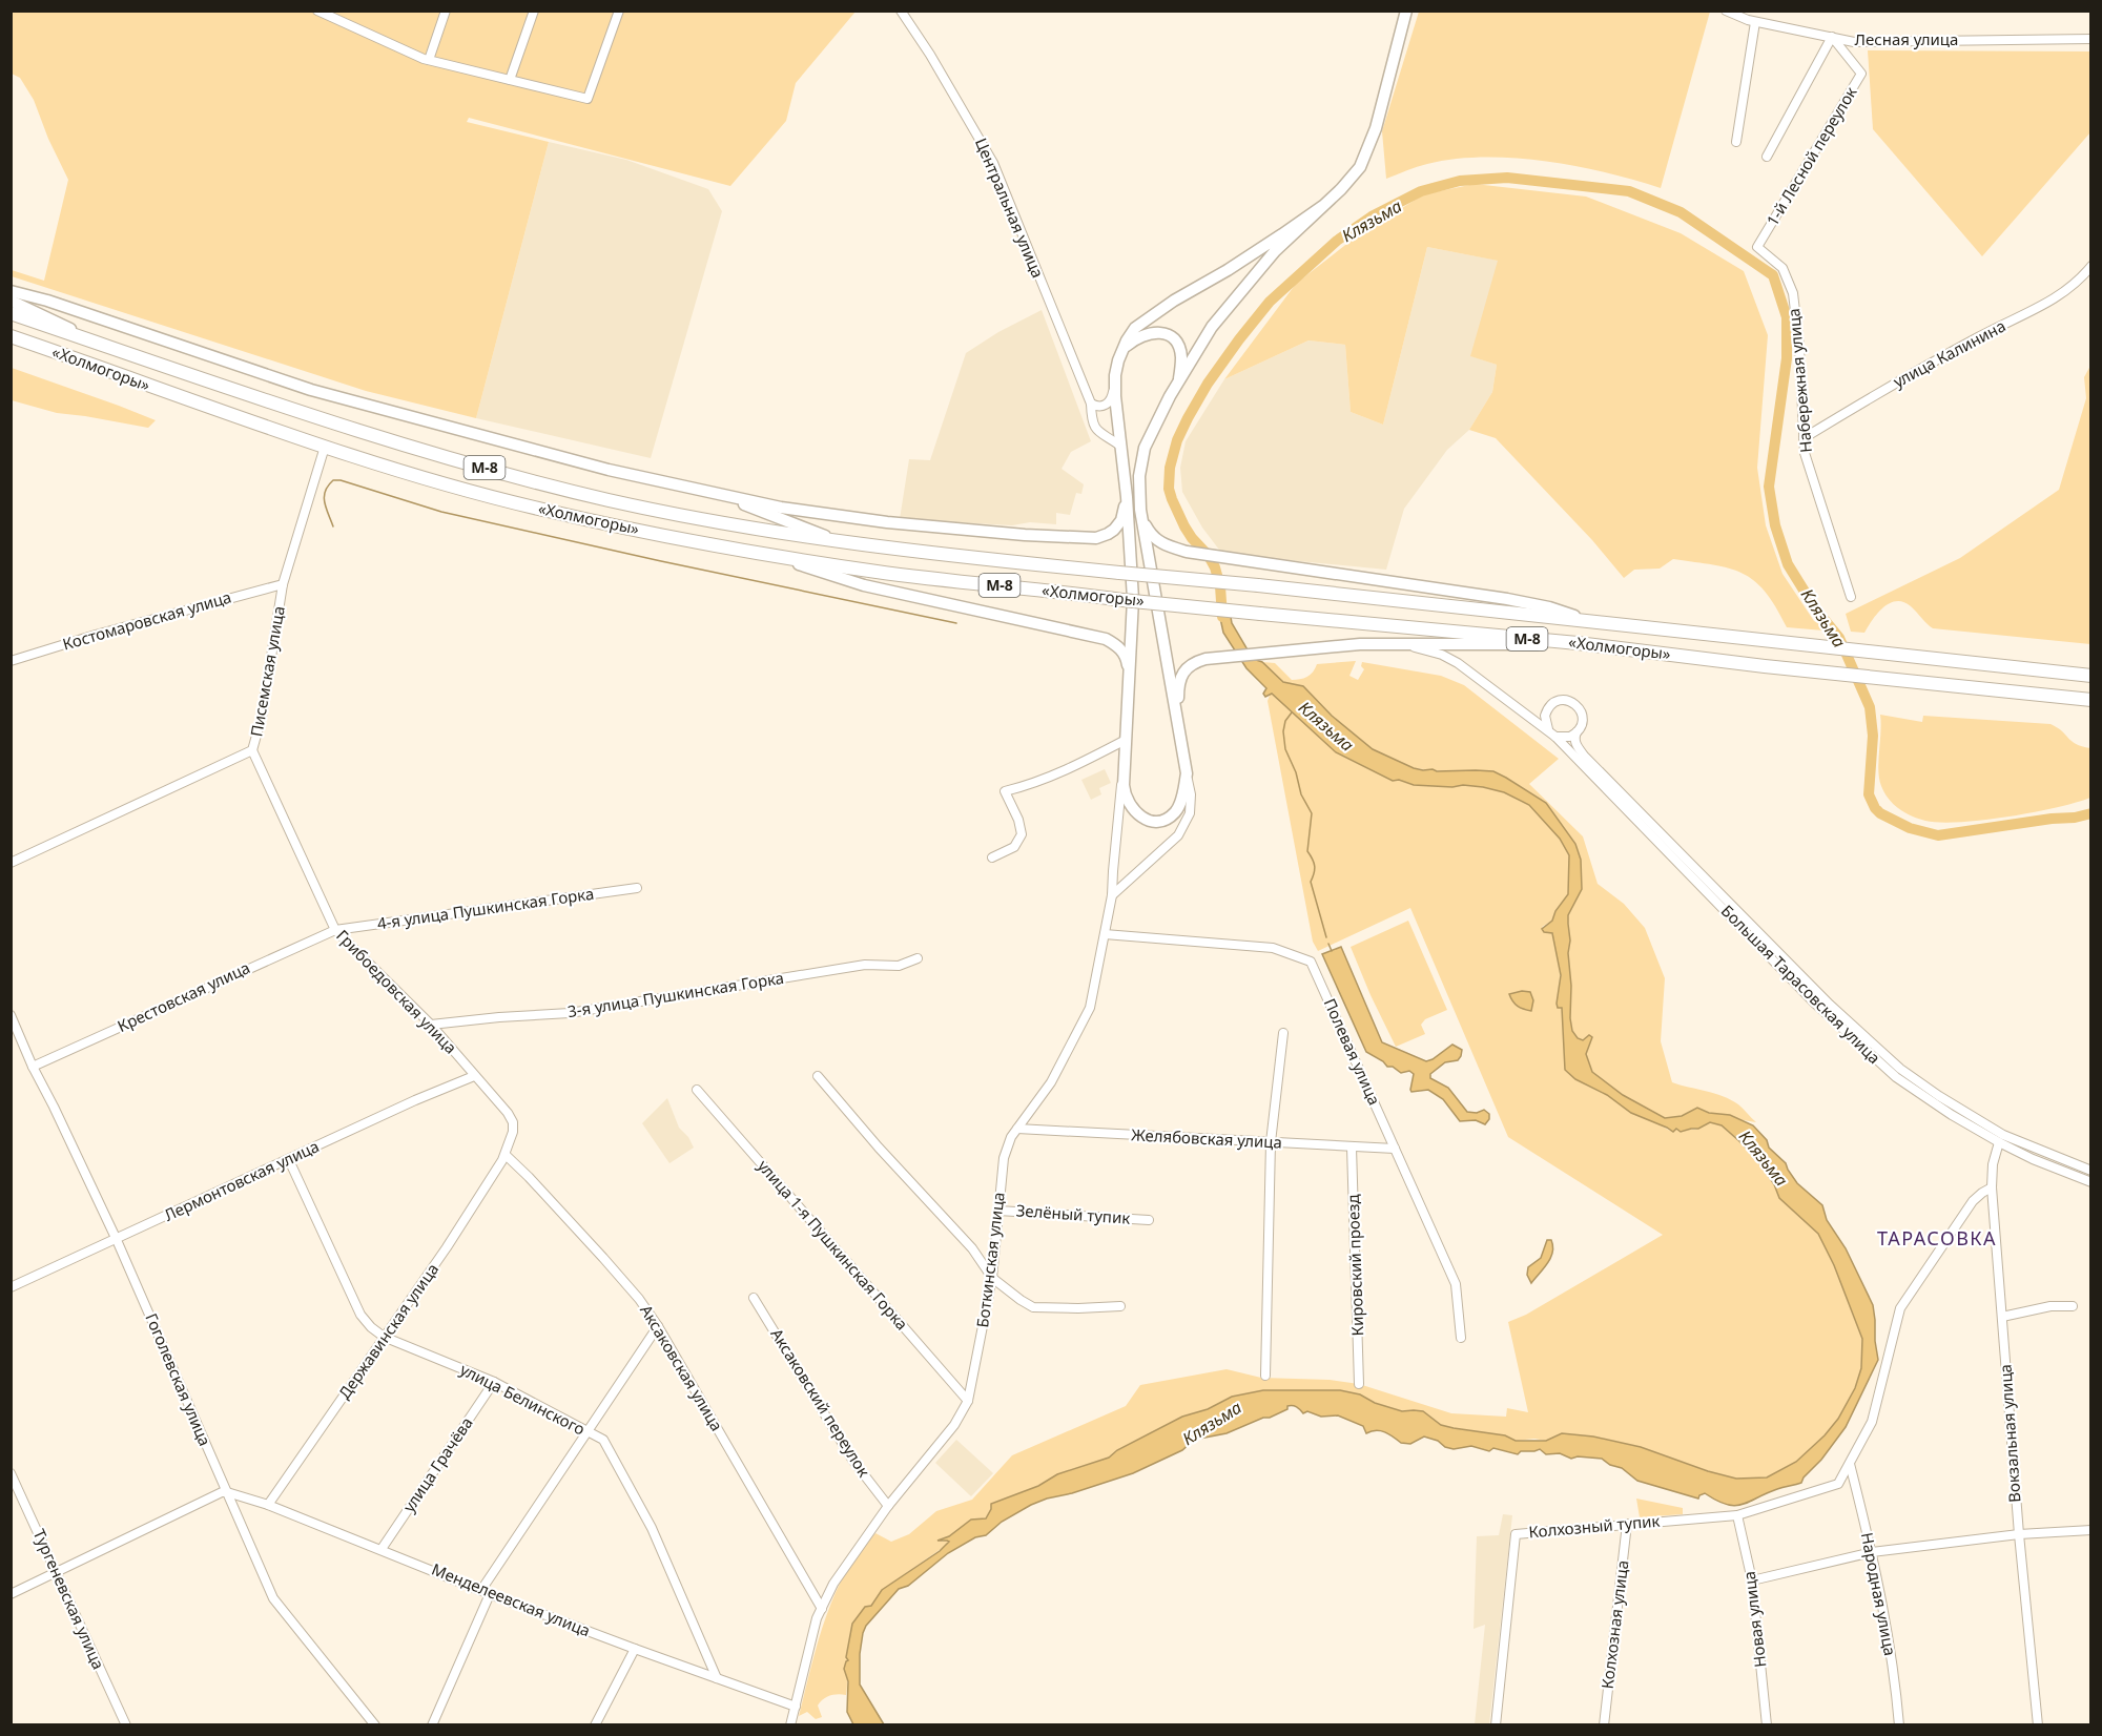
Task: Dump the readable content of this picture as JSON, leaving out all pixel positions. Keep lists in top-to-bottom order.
{
  "streets": {
    "highway": ["«Холмогоры»", "М-8"],
    "street": [
      "Лесная улица",
      "1-й Лесной переулок",
      "Центральная улица",
      "улица Калинина",
      "Набережная улица",
      "Костомаровская улица",
      "Писемская улица",
      "4-я улица Пушкинская Горка",
      "Большая Тарасовская улица",
      "Грибоедовская улица",
      "3-я улица Пушкинская Горка",
      "Крестовская улица",
      "Полевая улица",
      "Желябовская улица",
      "Лермонтовская улица",
      "Зелёный тупик",
      "улица 1-я Пушкинская Горка",
      "Боткинская улица",
      "Кировский проезд",
      "Державинская улица",
      "Аксаковская улица",
      "Гоголевская улица",
      "улица Белинского",
      "Аксаковский переулок",
      "Вокзальная улица",
      "улица Грачёва",
      "Колхозный тупик",
      "Народная улица",
      "Тургеневская улица",
      "Менделеевская улица",
      "Новая улица",
      "Колхозная улица"
    ]
  },
  "crossings": [
    ["Лесная улица", "1-й Лесной переулок"],
    ["1-й Лесной переулок", "Набережная улица"],
    ["улица Калинина", "Набережная улица"],
    ["«Холмогоры»", "Писемская улица"],
    ["Костомаровская улица", "Писемская улица"],
    ["Писемская улица", "Грибоедовская улица"],
    ["4-я улица Пушкинская Горка", "Грибоедовская улица"],
    ["4-я улица Пушкинская Горка", "Крестовская улица"],
    ["Большая Тарасовская улица", "Вокзальная улица"],
    ["Грибоедовская улица", "3-я улица Пушкинская Горка"],
    ["Грибоедовская улица", "Крестовская улица"],
    ["Грибоедовская улица", "Лермонтовская улица"],
    ["Грибоедовская улица", "Державинская улица"],
    ["Грибоедовская улица", "Аксаковская улица"],
    ["Крестовская улица", "Гоголевская улица"],
    ["Полевая улица", "Желябовская улица"],
    ["Полевая улица", "Боткинская улица"],
    ["Желябовская улица", "Боткинская улица"],
    ["Желябовская улица", "Кировский проезд"],
    ["Лермонтовская улица", "Гоголевская улица"],
    ["Лермонтовская улица", "улица Белинского"],
    ["Зелёный тупик", "Боткинская улица"],
    ["улица 1-я Пушкинская Горка", "Боткинская улица"],
    ["Боткинская улица", "Аксаковская улица"],
    ["Боткинская улица", "Аксаковский переулок"],
    ["Боткинская улица", "Менделеевская улица"],
    ["Державинская улица", "Аксаковская улица"],
    ["Державинская улица", "улица Белинского"],
    ["Державинская улица", "Менделеевская улица"],
    ["Гоголевская улица", "Менделеевская улица"],
    ["улица Белинского", "улица Грачёва"],
    ["улица Белинского", "Менделеевская улица"],
    ["Вокзальная улица", "Колхозный тупик"],
    ["улица Грачёва", "Менделеевская улица"],
    ["Колхозный тупик", "Народная улица"],
    ["Колхозный тупик", "Новая улица"],
    ["Колхозный тупик", "Колхозная улица"]
  ],
  "districts": ["ТАРАСОВКА"],
  "water": ["Клязьма"]
}
